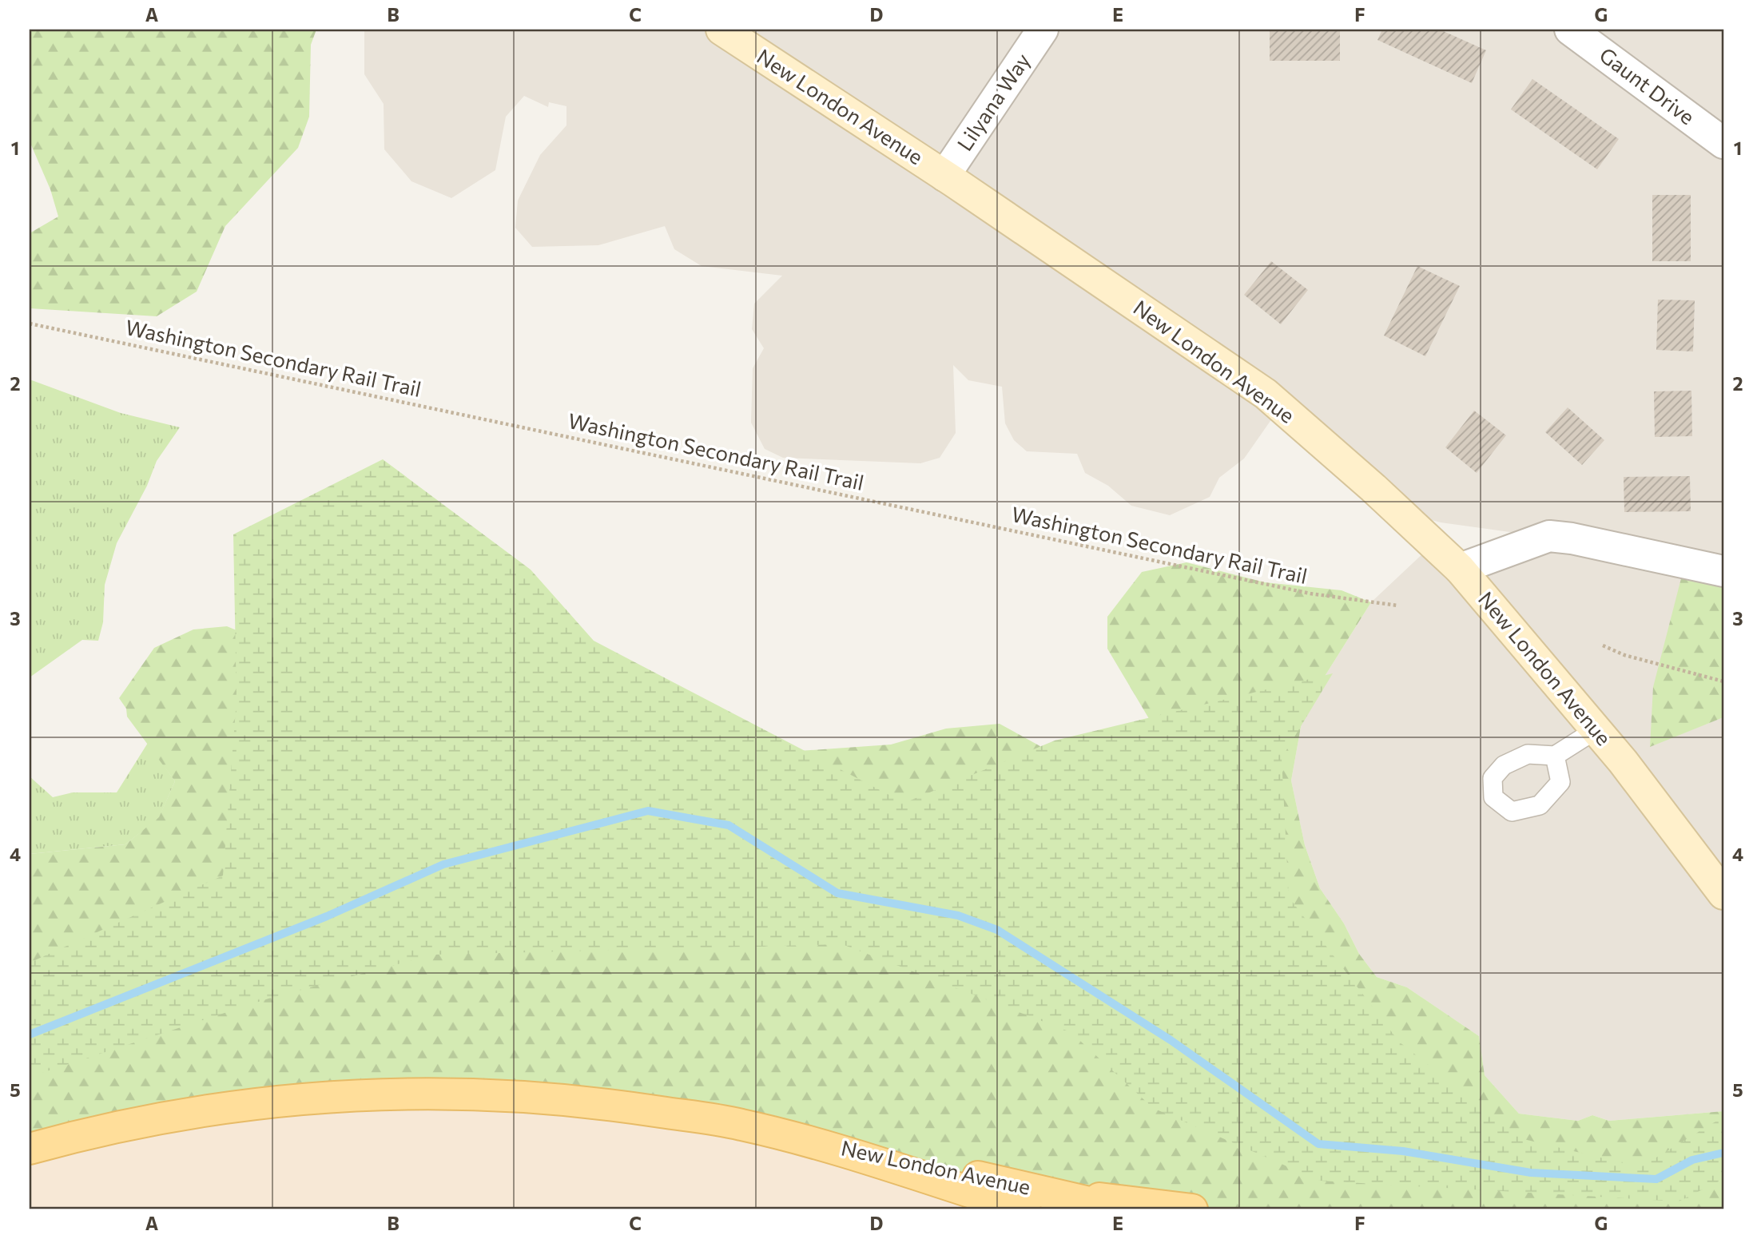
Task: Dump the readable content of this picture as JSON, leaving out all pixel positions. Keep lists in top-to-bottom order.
{
  "streets": {
    "main road": ["New London Avenue"],
    "street": ["Gaunt Drive", "Lilyana Way"],
    "path": ["Washington Secondary Rail Trail"]
  },
  "crossings": [
    ["Lilyana Way", "New London Avenue"]
  ],
  "grid": {
    "columns": [
      "A",
      "B",
      "C",
      "D",
      "E",
      "F",
      "G"
    ],
    "rows": [
      "1",
      "2",
      "3",
      "4",
      "5"
    ]
  }
}
